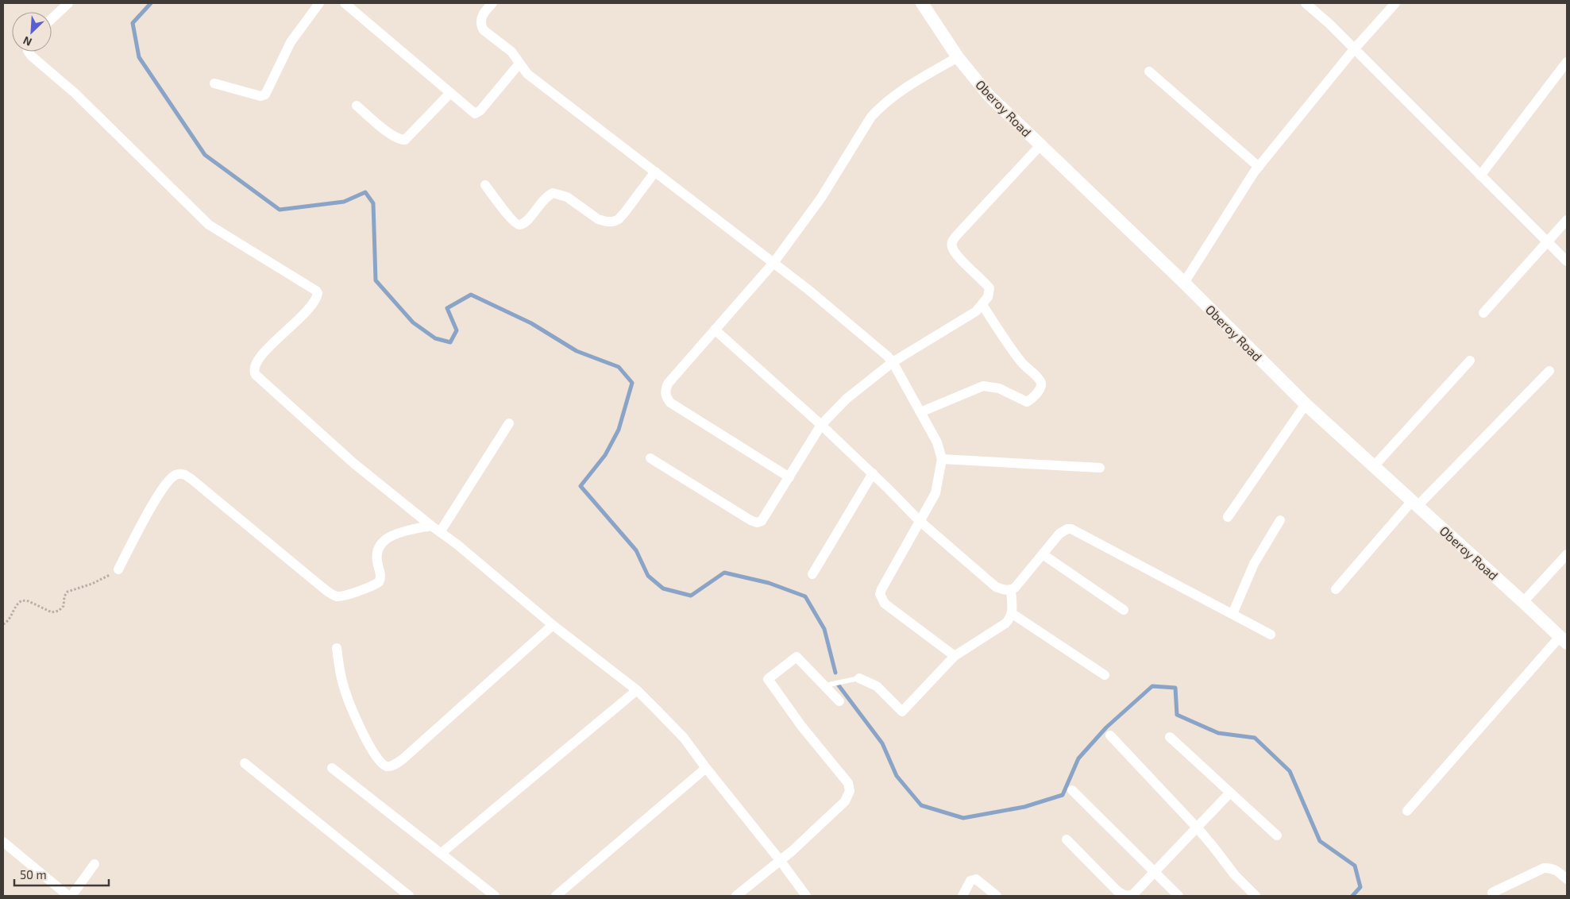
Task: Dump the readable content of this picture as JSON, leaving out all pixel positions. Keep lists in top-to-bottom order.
{
  "streets": {
    "street": ["Oberoy Road"]
  },
  "scale_bar": "50 m",
  "north": "bottom left"
}
